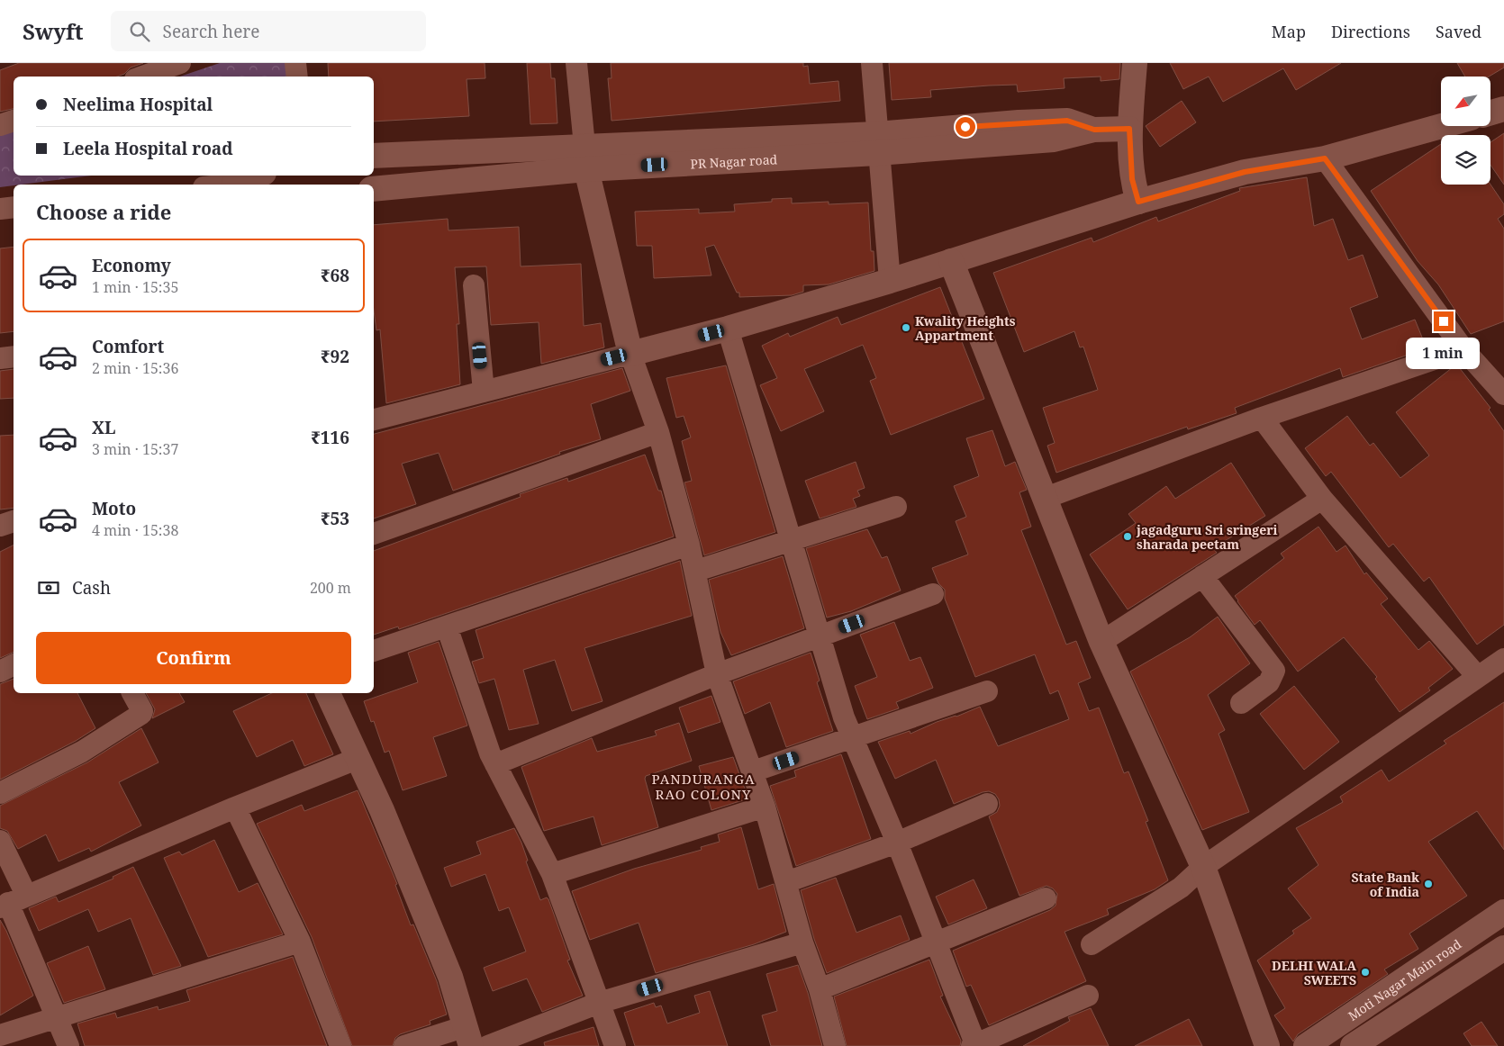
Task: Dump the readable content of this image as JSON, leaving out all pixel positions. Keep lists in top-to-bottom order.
{
  "streets": {
    "street": ["PR Nagar road", "Moti Nagar Main road"]
  },
  "districts": ["PANDURANGA RAO COLONY"],
  "places": [
    "Kwality Heights Appartment",
    "jagadguru Sri sringeri sharada peetam",
    "State Bank of India",
    "DELHI WALA SWEETS"
  ],
  "north": "bottom left",
  "page": {
    "header": "Swyft",
    "search": "Search here",
    "nav": ["Map", "Directions", "Saved"],
    "banner": ["Neelima Hospital", "Leela Hospital road"],
    "heading": "Choose a ride",
    "list": [
      {
        "name": "Economy",
        "note": "1 min · 15:35",
        "value": "₹68"
      },
      {
        "name": "Comfort",
        "note": "2 min · 15:36",
        "value": "₹92"
      },
      {
        "name": "XL",
        "note": "3 min · 15:37",
        "value": "₹116"
      },
      {
        "name": "Moto",
        "note": "4 min · 15:38",
        "value": "₹53"
      }
    ],
    "bubble": "1 min",
    "pay": ["Cash", "200 m"],
    "buttons": "Confirm"
  }
}
